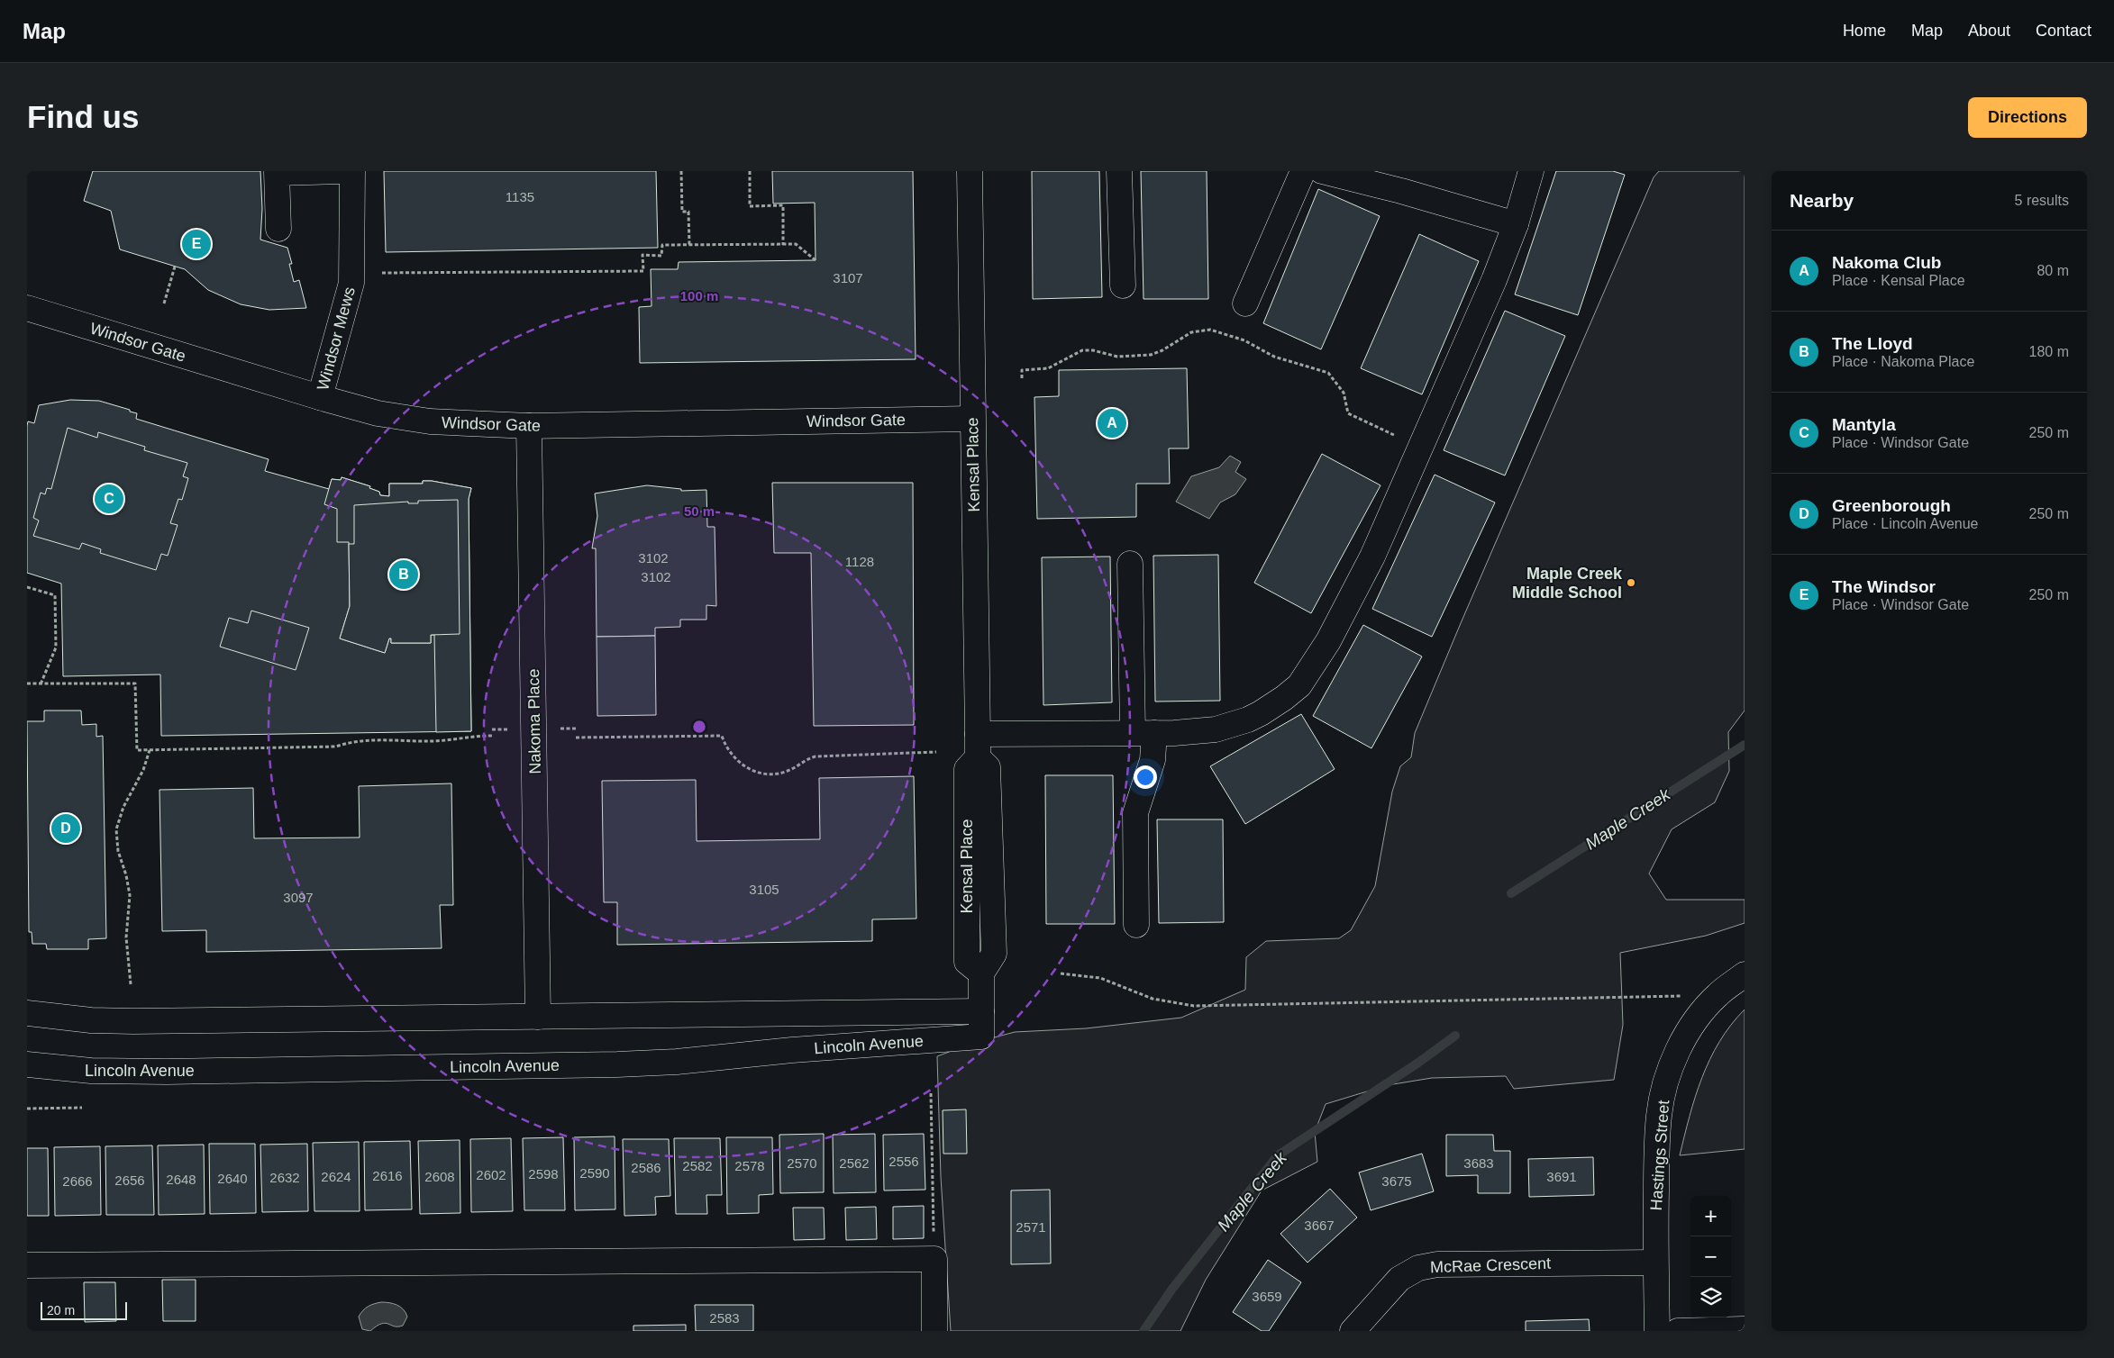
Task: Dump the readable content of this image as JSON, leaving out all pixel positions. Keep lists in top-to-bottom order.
{
  "streets": {
    "street": [
      "Windsor Mews",
      "Windsor Gate",
      "Kensal Place",
      "Nakoma Place",
      "Lincoln Avenue",
      "Hastings Street",
      "McRae Crescent"
    ]
  },
  "crossings": [
    ["Windsor Mews", "Windsor Gate"],
    ["Windsor Gate", "Kensal Place"],
    ["Windsor Gate", "Nakoma Place"],
    ["Kensal Place", "Lincoln Avenue"],
    ["Nakoma Place", "Lincoln Avenue"],
    ["Hastings Street", "McRae Crescent"]
  ],
  "water": ["Maple Creek"],
  "places": ["Maple Creek Middle School"],
  "house_numbers": [
    "1135",
    "3107",
    "3102",
    "1128",
    "3102",
    "3105",
    "3097",
    "2556",
    "2570",
    "2562",
    "3683",
    "2582",
    "2578",
    "2586",
    "2590",
    "2598",
    "2602",
    "2616",
    "2624",
    "2608",
    "3691",
    "2632",
    "2640",
    "2648",
    "2656",
    "2666",
    "3675",
    "3667",
    "2571",
    "3659",
    "2583"
  ],
  "scale_bar": "20 m",
  "page": {
    "header": "Map",
    "nav": [
      "Home",
      "Map",
      "About",
      "Contact"
    ],
    "buttons": "Directions",
    "title": "Find us",
    "heading": ["Nearby", "5 results"],
    "pins": [
      "E",
      "A",
      "C",
      "B",
      "D"
    ],
    "list": [
      {
        "mark": "A",
        "name": "Nakoma Club",
        "note": "Place · Kensal Place",
        "value": "80 m"
      },
      {
        "mark": "B",
        "name": "The Lloyd",
        "note": "Place · Nakoma Place",
        "value": "180 m"
      },
      {
        "mark": "C",
        "name": "Mantyla",
        "note": "Place · Windsor Gate",
        "value": "250 m"
      },
      {
        "mark": "D",
        "name": "Greenborough",
        "note": "Place · Lincoln Avenue",
        "value": "250 m"
      },
      {
        "mark": "E",
        "name": "The Windsor",
        "note": "Place · Windsor Gate",
        "value": "250 m"
      }
    ],
    "map_buttons": ["+", "−"],
    "scale": "20 m"
  },
  "rings": ["100 m", "50 m"]
}
